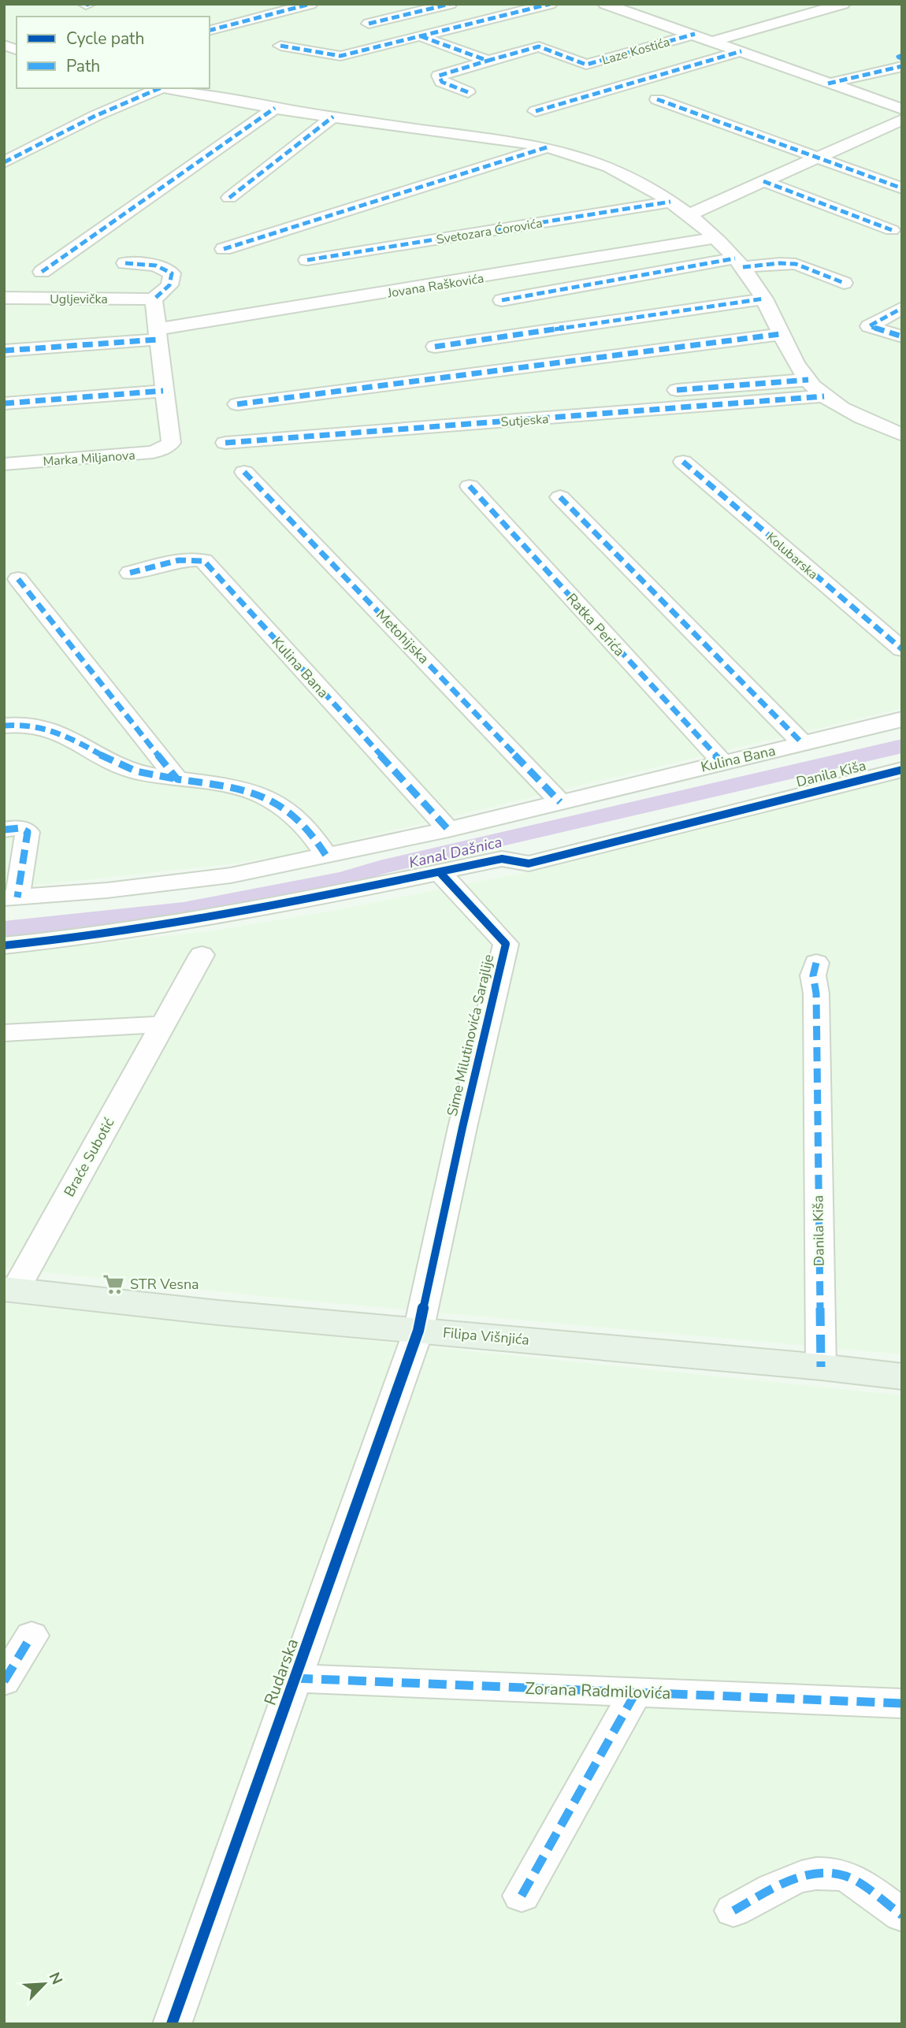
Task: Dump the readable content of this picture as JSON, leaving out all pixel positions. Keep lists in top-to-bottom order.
{
  "streets": {
    "main road": ["Filipa Višnjića"],
    "street": [
      "Laze Kostića",
      "Svetozara Ćorovića",
      "Jovana Raškovića",
      "Ugljevička",
      "Sutjeska",
      "Marka Miljanova",
      "Kolubarska",
      "Ratka Perića",
      "Metohijska",
      "Kulina Bana",
      "Danila Kiša",
      "Sime Milutinovića Sarajlije",
      "Braće Subotić",
      "Rudarska",
      "Zorana Radmilovića"
    ]
  },
  "crossings": [
    ["Ratka Perića", "Kulina Bana"],
    ["Metohijska", "Kulina Bana"],
    ["Danila Kiša", "Filipa Višnjića"],
    ["Sime Milutinovića Sarajlije", "Filipa Višnjića"],
    ["Sime Milutinovića Sarajlije", "Rudarska"],
    ["Braće Subotić", "Filipa Višnjića"],
    ["Filipa Višnjića", "Rudarska"],
    ["Rudarska", "Zorana Radmilovića"]
  ],
  "water": ["Kanal Dašnica"],
  "places": {
    "supermarket": ["STR Vesna"]
  },
  "legend": ["Cycle path", "Path"],
  "north": "top right"
}
